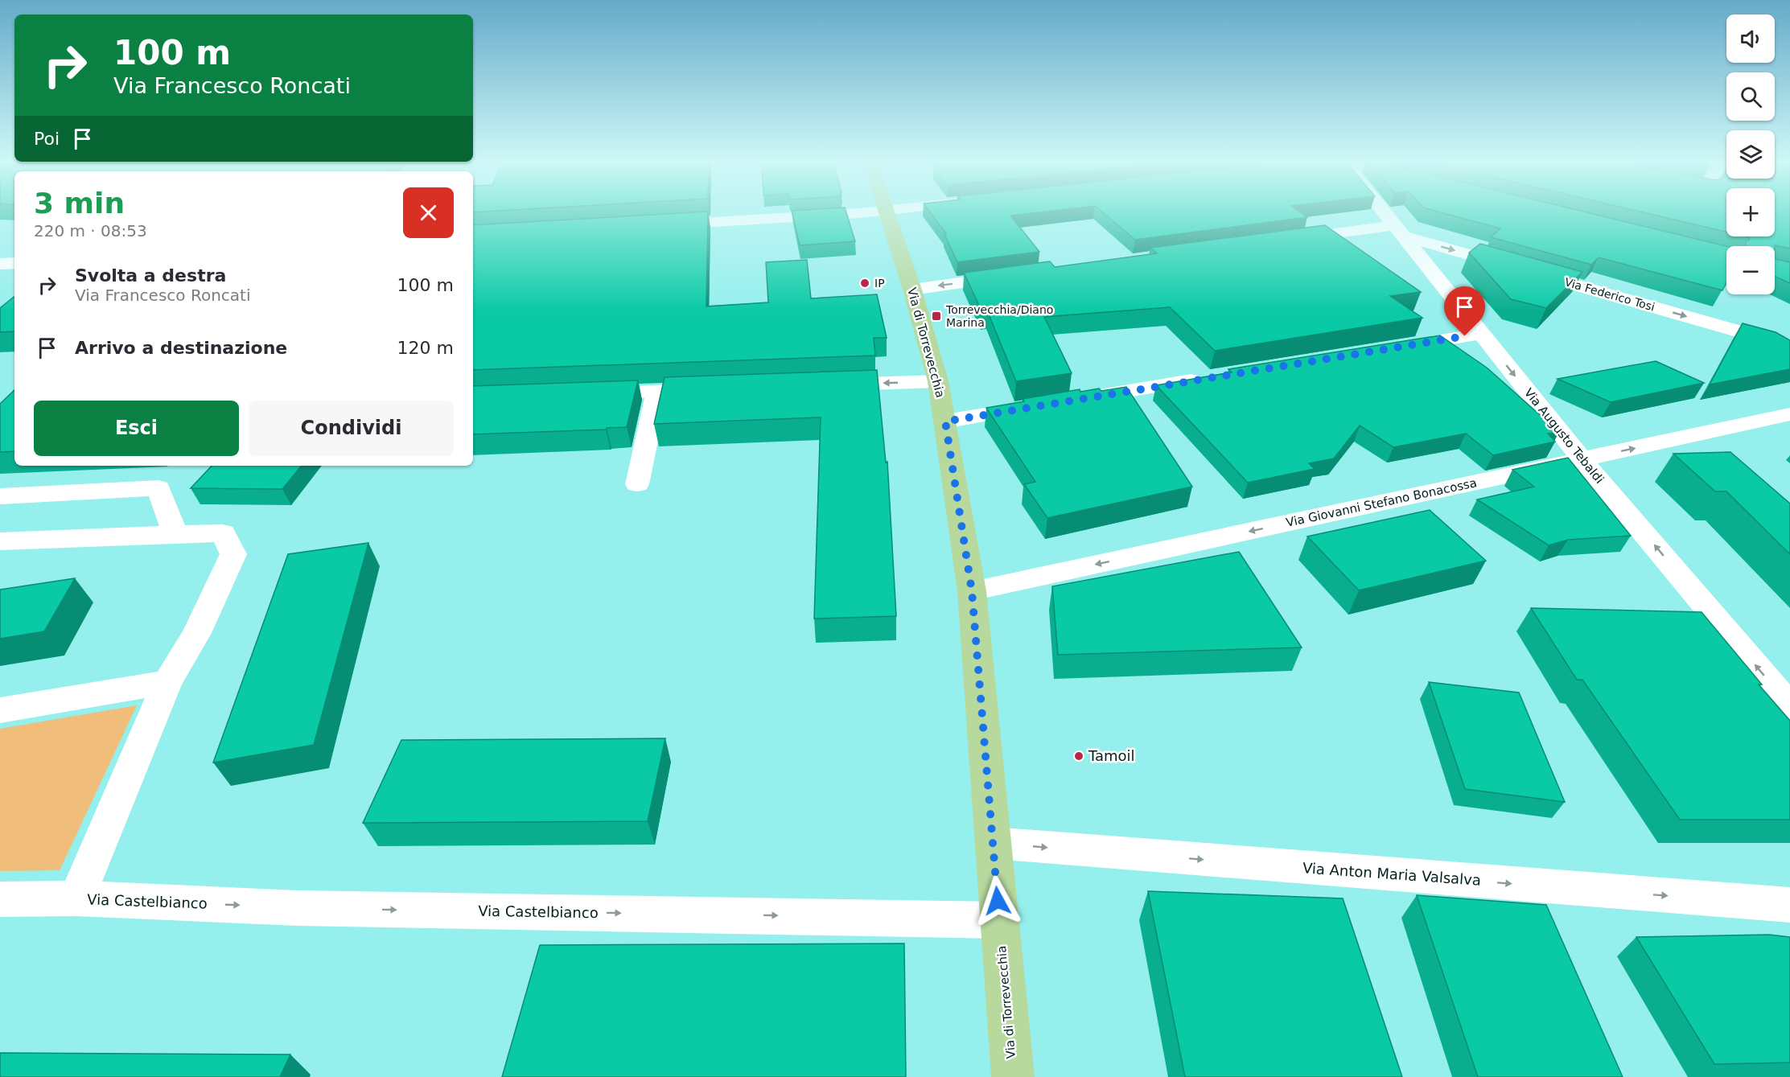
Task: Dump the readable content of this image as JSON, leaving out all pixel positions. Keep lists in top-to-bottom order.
{
  "streets": {
    "main road": ["Via di Torrevecchia"],
    "street": [
      "Via Federico Tosi",
      "Via Augusto Tebaldi",
      "Via Giovanni Stefano Bonacossa",
      "Via Anton Maria Valsalva",
      "Via Castelbianco"
    ]
  },
  "crossings": [
    ["Via Federico Tosi", "Via Augusto Tebaldi"],
    ["Via di Torrevecchia", "Via Giovanni Stefano Bonacossa"],
    ["Via di Torrevecchia", "Via Anton Maria Valsalva"],
    ["Via di Torrevecchia", "Via Castelbianco"],
    ["Via Augusto Tebaldi", "Via Giovanni Stefano Bonacossa"]
  ],
  "one_way": ["Via Federico Tosi", "Via Anton Maria Valsalva", "Via Castelbianco"],
  "places": {
    "other": ["IP", "Tamoil"],
    "transit": ["Torrevecchia/Diano Marina"]
  },
  "page": {
    "map_buttons": ["+", "−"],
    "turn": ["100 m", "Via Francesco Roncati"],
    "then": "Poi",
    "heading": ["3 min", "220 m · 08:53"],
    "list": [
      {
        "name": "Svolta a destra",
        "note": "Via Francesco Roncati",
        "value": "100 m"
      },
      {
        "name": "Arrivo a destinazione",
        "value": "120 m"
      }
    ],
    "buttons": ["Esci", "Condividi"]
  }
}
